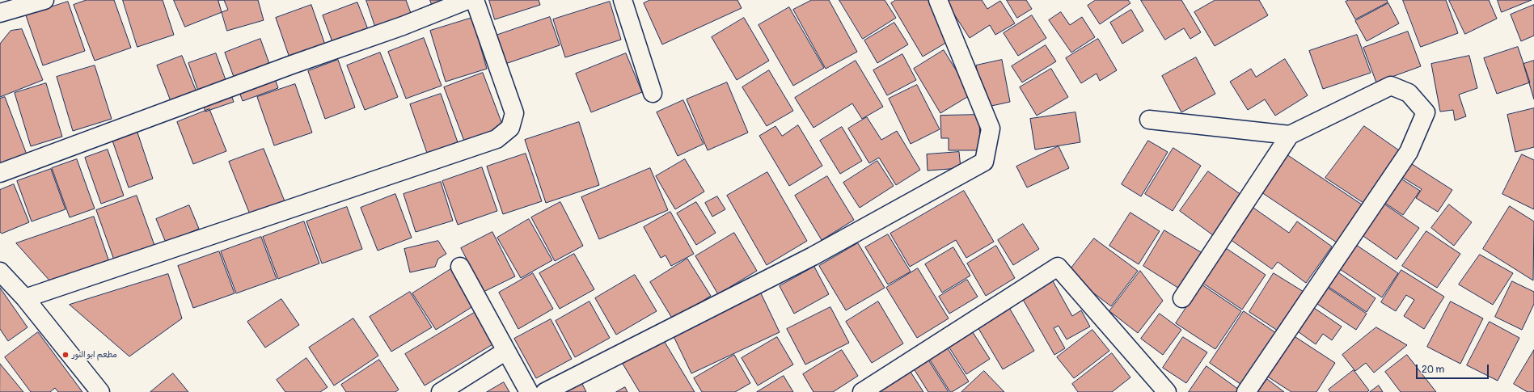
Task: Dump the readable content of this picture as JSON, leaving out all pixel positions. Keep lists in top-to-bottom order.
{
  "places": ["مطعم ابو النور"],
  "scale_bar": "20 m"
}
